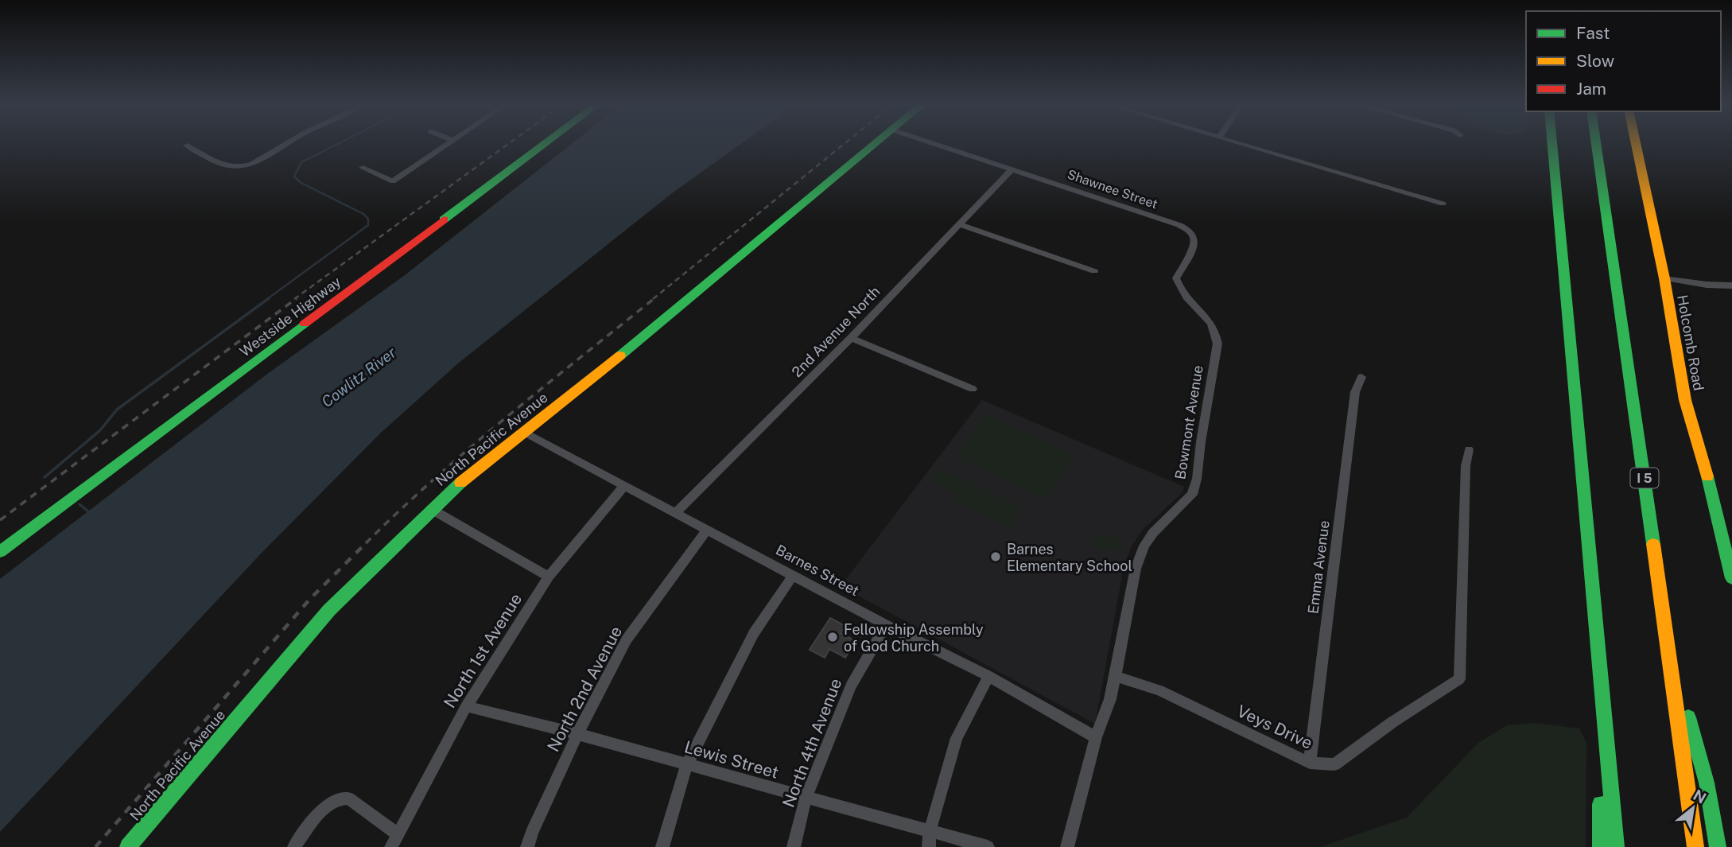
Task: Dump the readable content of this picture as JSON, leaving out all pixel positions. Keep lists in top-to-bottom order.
{
  "streets": {
    "main road": [
      "Westside Highway",
      "Holcomb Road",
      "North Pacific Avenue",
      "I 5"
    ],
    "street": [
      "Shawnee Street",
      "2nd Avenue North",
      "Bowmont Avenue",
      "Emma Avenue",
      "Barnes Street",
      "North 1st Avenue",
      "North 2nd Avenue",
      "Veys Drive",
      "North 4th Avenue",
      "Lewis Street"
    ]
  },
  "crossings": [
    ["Shawnee Street", "2nd Avenue North"],
    ["Shawnee Street", "Bowmont Avenue"],
    ["2nd Avenue North", "Barnes Street"],
    ["Bowmont Avenue", "Veys Drive"],
    ["North Pacific Avenue", "Barnes Street"],
    ["Emma Avenue", "Veys Drive"],
    ["Barnes Street", "North 1st Avenue"],
    ["Barnes Street", "North 2nd Avenue"],
    ["Barnes Street", "North 4th Avenue"],
    ["North 1st Avenue", "Lewis Street"],
    ["North 2nd Avenue", "Lewis Street"],
    ["North 4th Avenue", "Lewis Street"]
  ],
  "water": ["Cowlitz River"],
  "places": ["Barnes Elementary School", "Fellowship Assembly of God Church"],
  "legend": ["Fast", "Slow", "Jam"],
  "north": "top right"
}
